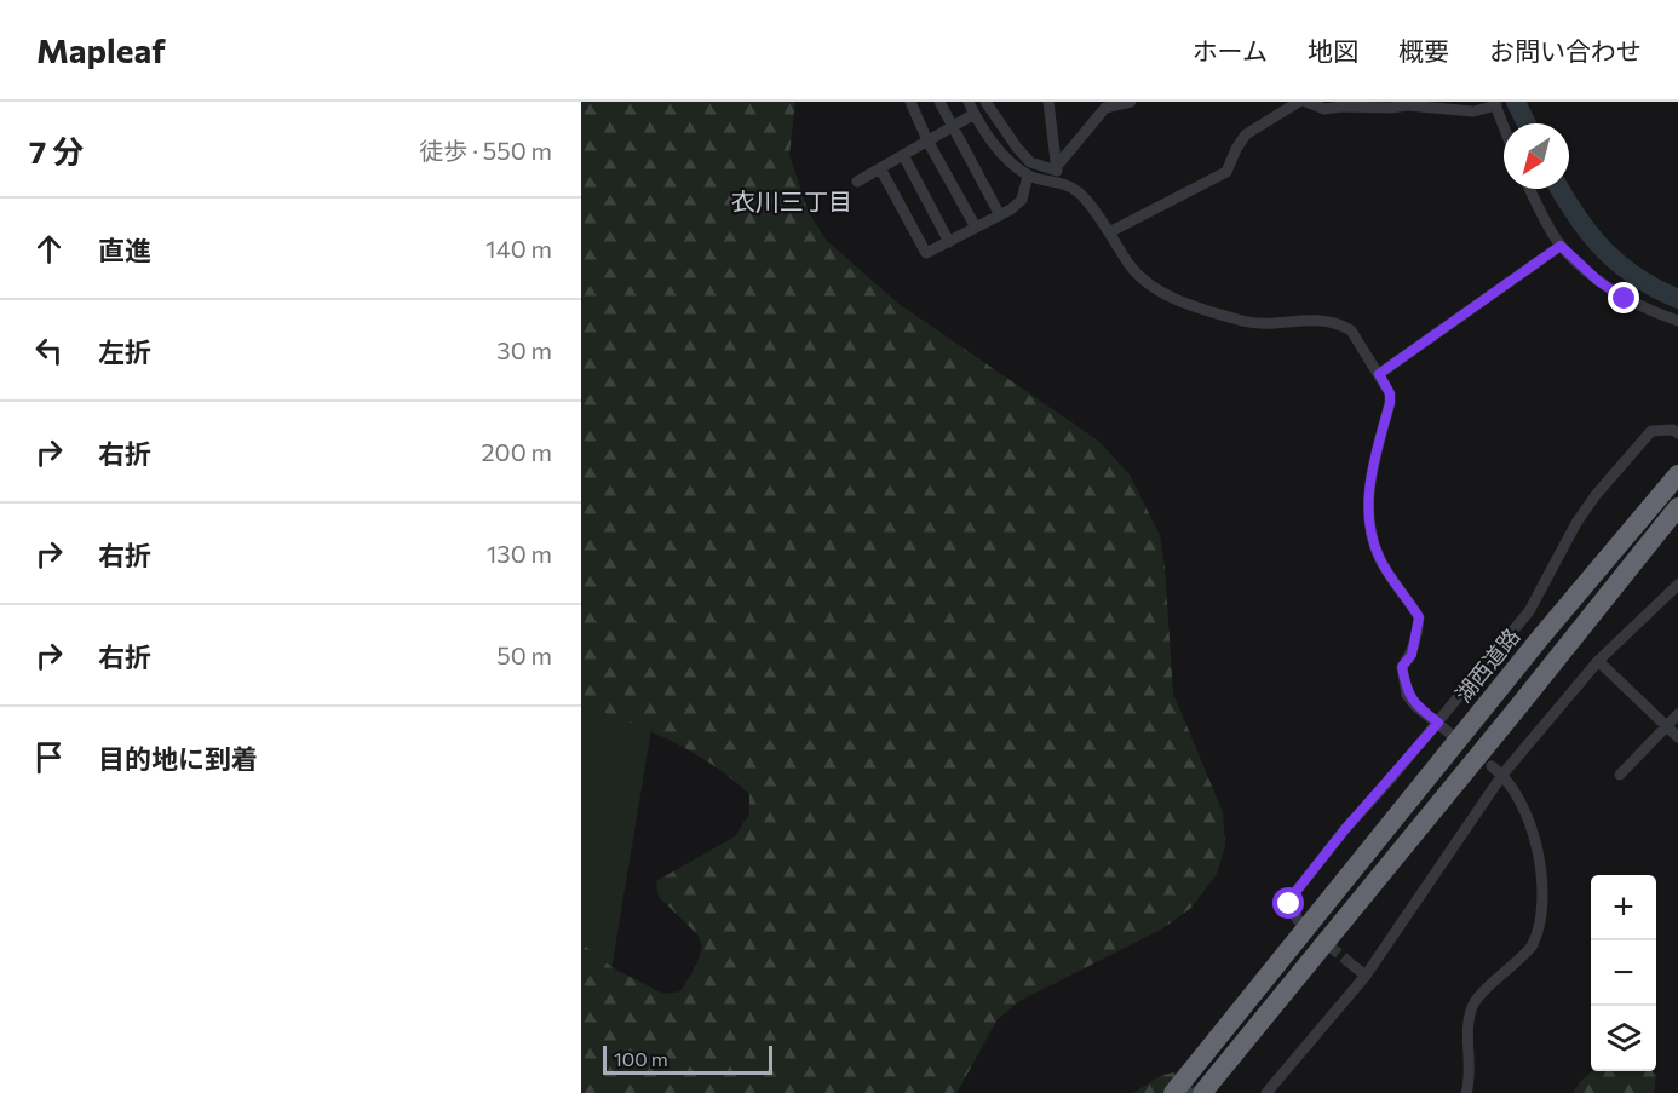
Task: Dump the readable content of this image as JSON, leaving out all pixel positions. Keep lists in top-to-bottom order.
{
  "streets": {
    "highway": ["湖西道路"]
  },
  "districts": ["衣川三丁目"],
  "scale_bar": "100 m",
  "north": "bottom left",
  "page": {
    "header": "Mapleaf",
    "nav": [
      "ホーム",
      "地図",
      "概要",
      "お問い合わせ"
    ],
    "heading": ["7 分", "徒歩 · 550 m"],
    "list": [
      ["直進", "140 m"],
      ["左折", "30 m"],
      ["右折", "200 m"],
      ["右折", "130 m"],
      ["右折", "50 m"],
      "目的地に到着"
    ],
    "map_buttons": ["+", "−"],
    "scale": "100 m"
  }
}
